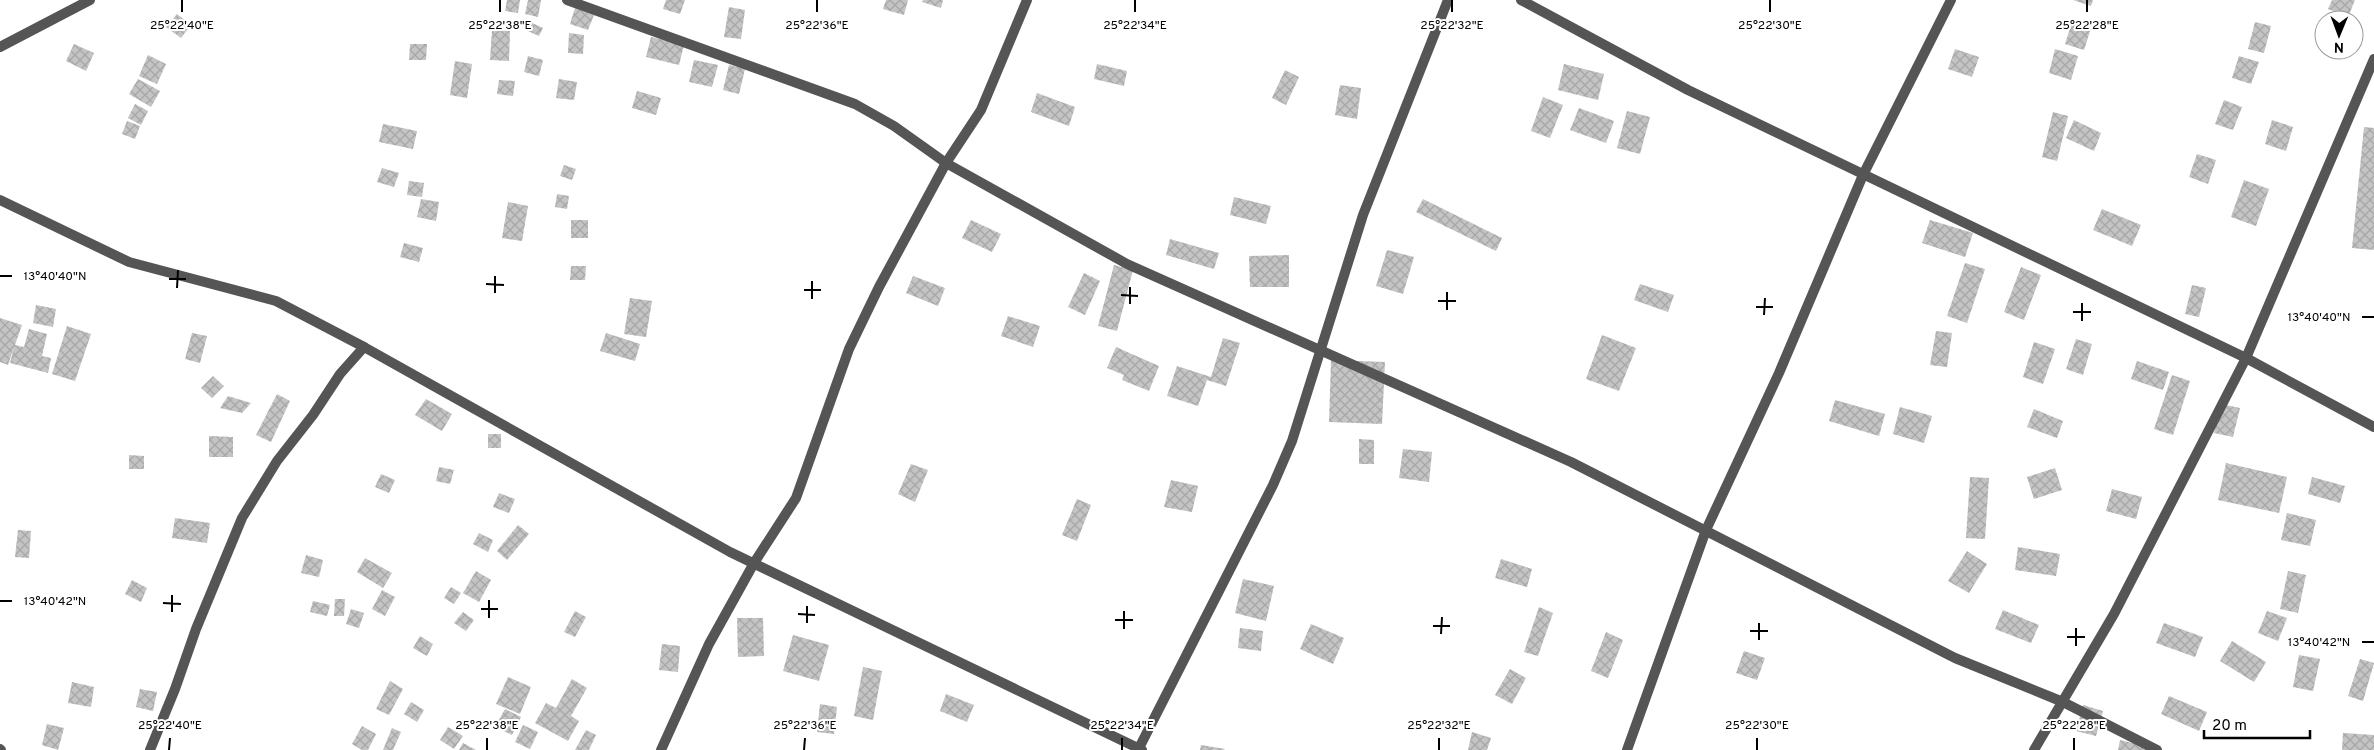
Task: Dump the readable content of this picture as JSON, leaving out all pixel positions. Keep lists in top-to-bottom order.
{
  "scale_bar": "20 m",
  "north": "bottom",
  "coordinates": [
    "25°22'40\"E",
    "25°22'38\"E",
    "25°22'36\"E",
    "25°22'34\"E",
    "25°22'32\"E",
    "25°22'30\"E",
    "25°22'28\"E",
    "13°40'40\"N",
    "13°40'42\"N"
  ]
}
